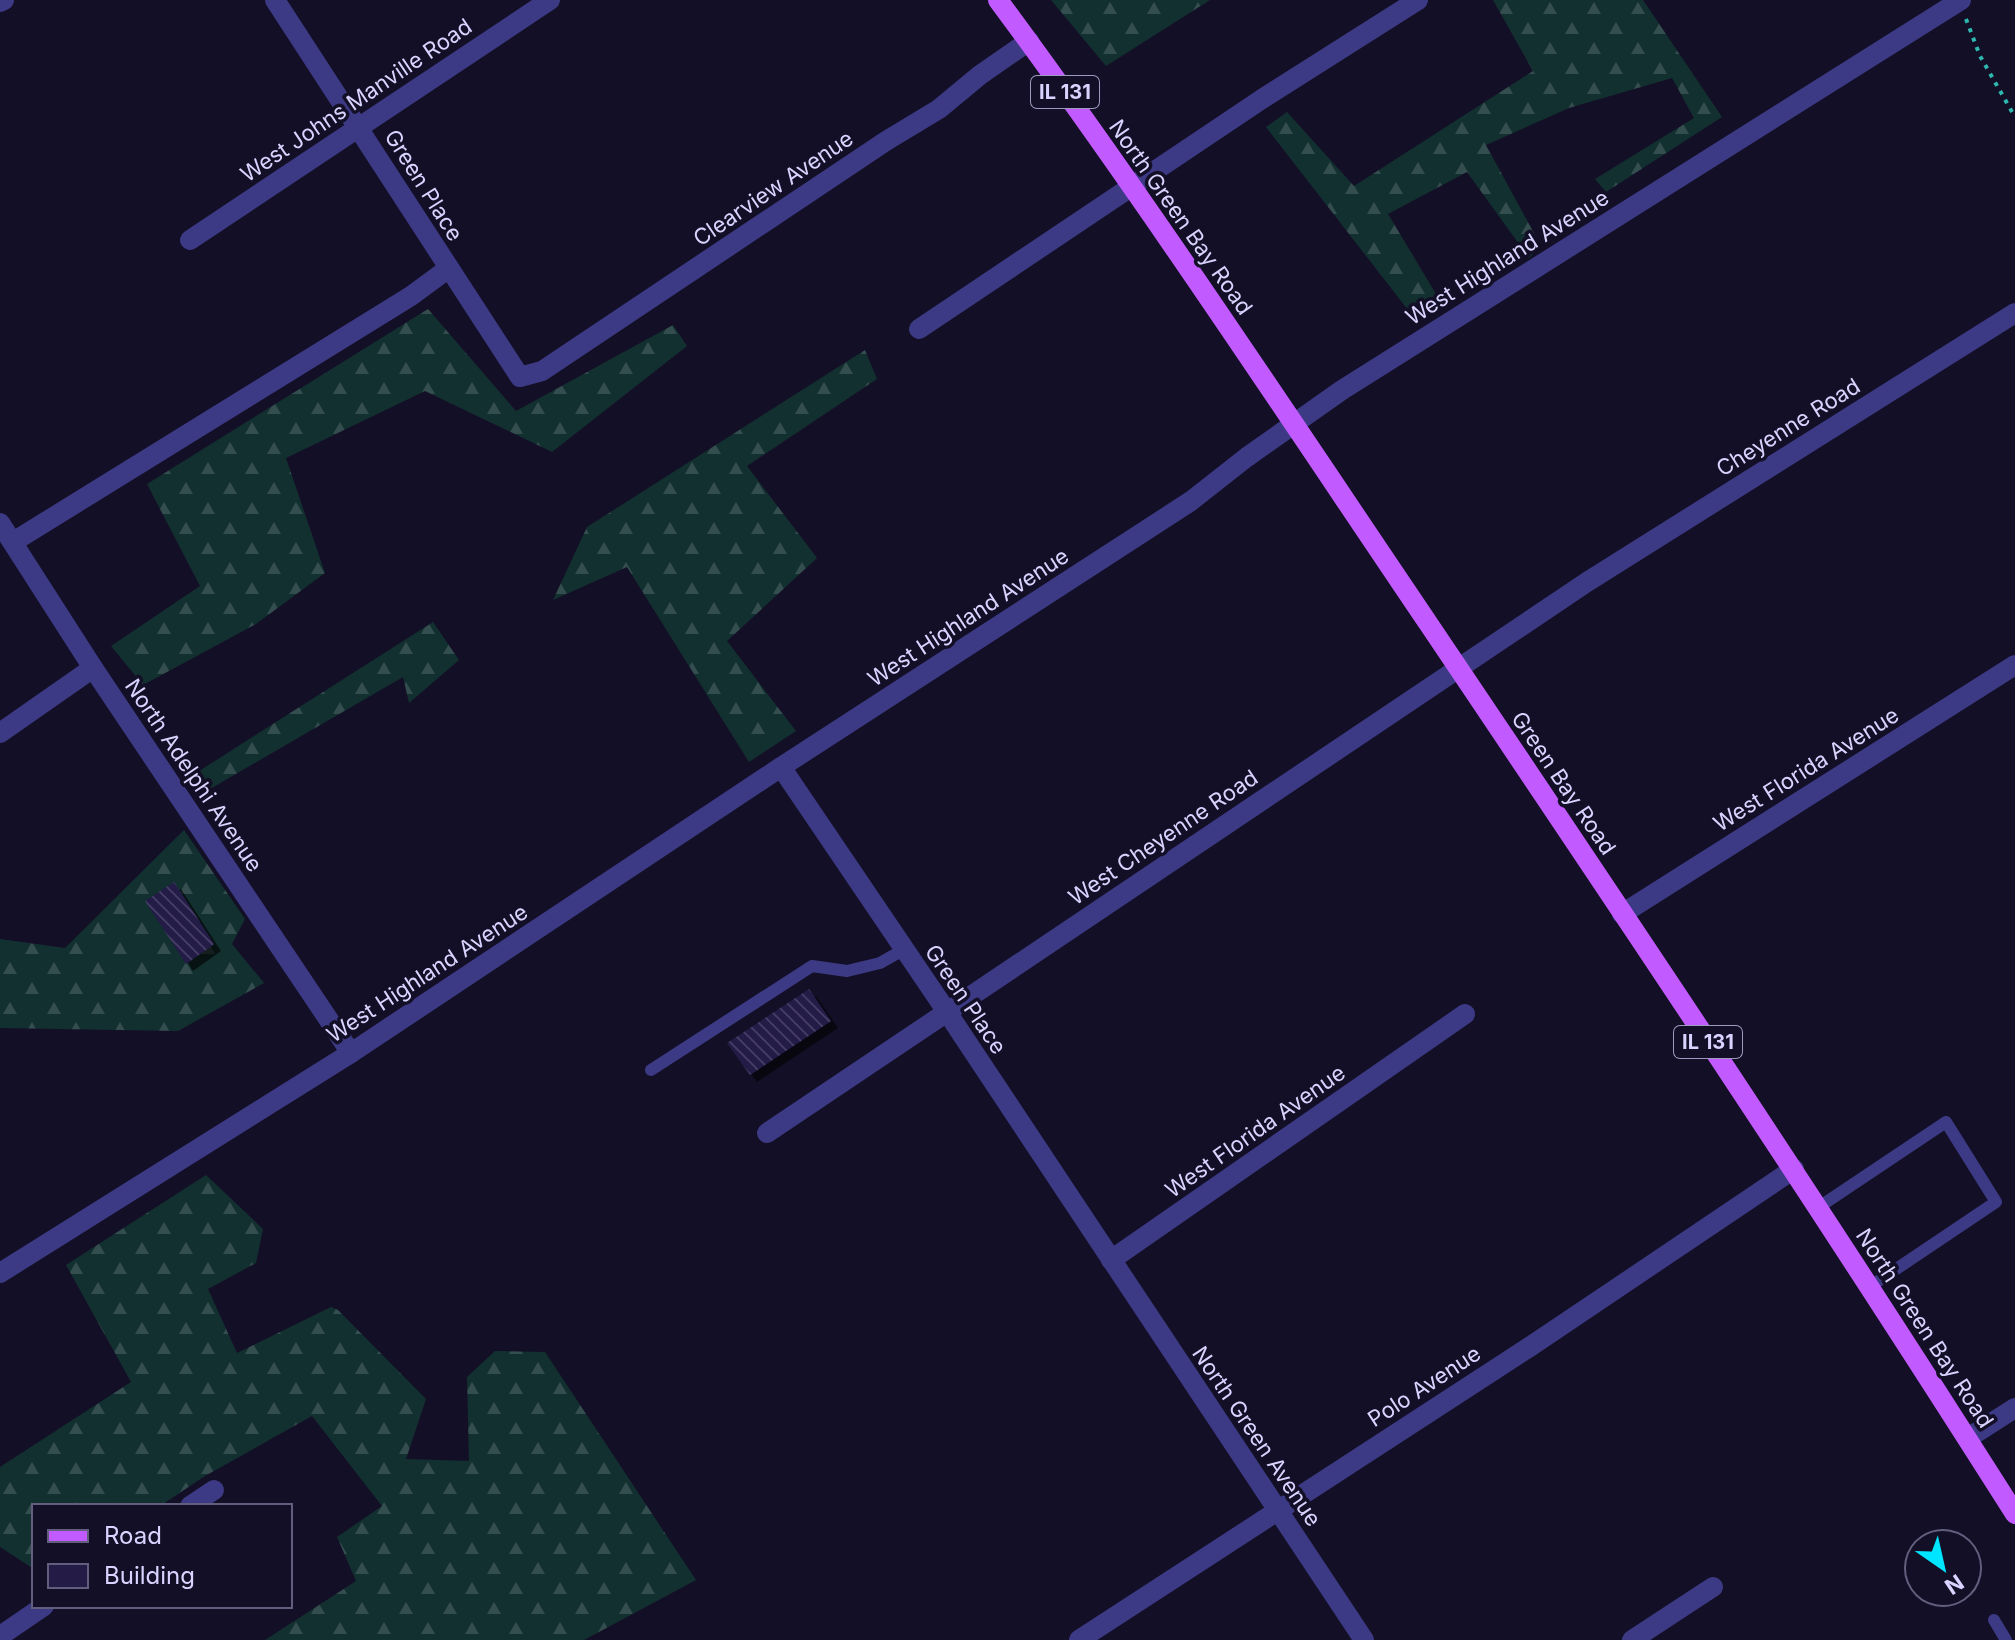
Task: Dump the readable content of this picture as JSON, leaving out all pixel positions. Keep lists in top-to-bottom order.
{
  "streets": {
    "main road": ["IL 131", "North Green Bay Road", "Green Bay Road"],
    "street": [
      "West Johns Manville Road",
      "Green Place",
      "Clearview Avenue",
      "West Highland Avenue",
      "Cheyenne Road",
      "West Florida Avenue",
      "North Adelphi Avenue",
      "West Cheyenne Road",
      "Polo Avenue",
      "North Green Avenue"
    ]
  },
  "crossings": [
    ["West Johns Manville Road", "Green Place"],
    ["Green Place", "Clearview Avenue"],
    ["Green Place", "West Highland Avenue"],
    ["Green Place", "West Florida Avenue"],
    ["Green Place", "West Cheyenne Road"],
    ["Green Place", "North Green Avenue"],
    ["Clearview Avenue", "North Green Bay Road"],
    ["North Green Bay Road", "West Highland Avenue"],
    ["North Green Bay Road", "Green Bay Road"],
    ["North Green Bay Road", "Polo Avenue"],
    ["West Highland Avenue", "North Adelphi Avenue"],
    ["West Highland Avenue", "Green Bay Road"],
    ["Cheyenne Road", "West Cheyenne Road"],
    ["West Florida Avenue", "Green Bay Road"],
    ["West Florida Avenue", "North Green Avenue"],
    ["Green Bay Road", "West Cheyenne Road"],
    ["Green Bay Road", "Polo Avenue"],
    ["Polo Avenue", "North Green Avenue"]
  ],
  "legend": ["Road", "Building"],
  "north": "bottom right"
}
